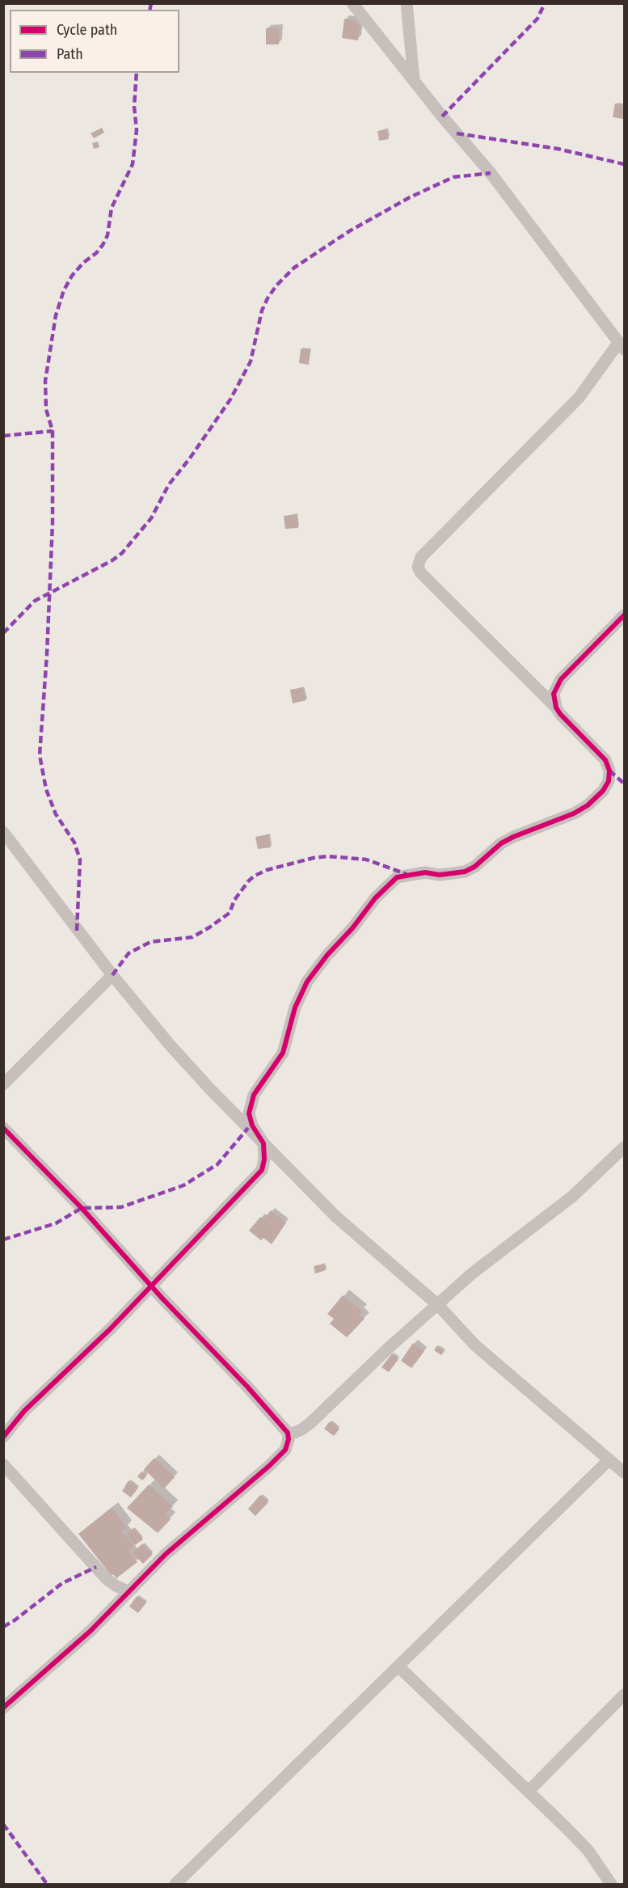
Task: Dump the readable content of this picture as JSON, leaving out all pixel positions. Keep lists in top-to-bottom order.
{
  "legend": ["Cycle path", "Path"]
}
